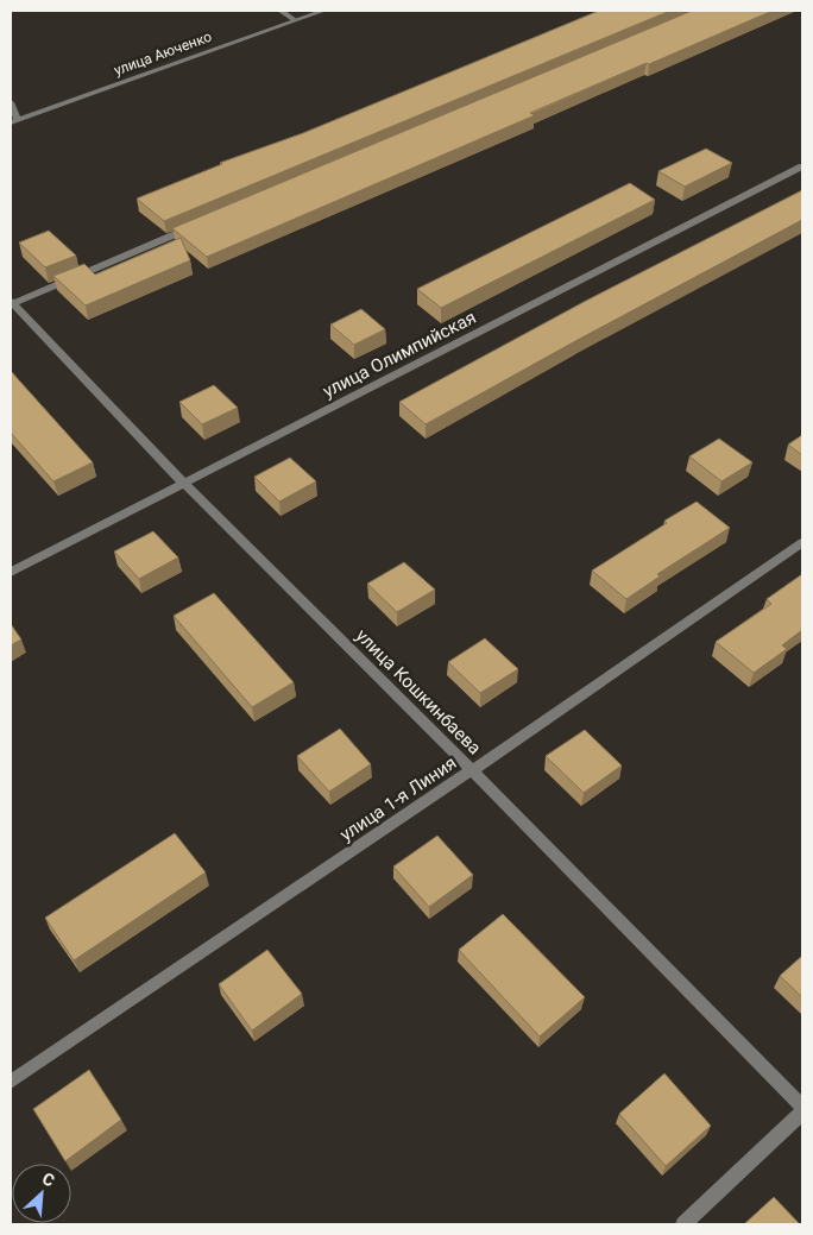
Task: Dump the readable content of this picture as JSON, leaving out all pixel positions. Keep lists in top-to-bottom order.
{
  "streets": {
    "street": [
      "улица Аюченко",
      "улица Олимпийская",
      "улица Кошкинбаева",
      "улица 1-я Линия"
    ]
  },
  "crossings": [
    ["улица Олимпийская", "улица Кошкинбаева"],
    ["улица Кошкинбаева", "улица 1-я Линия"]
  ],
  "north": "top right"
}
